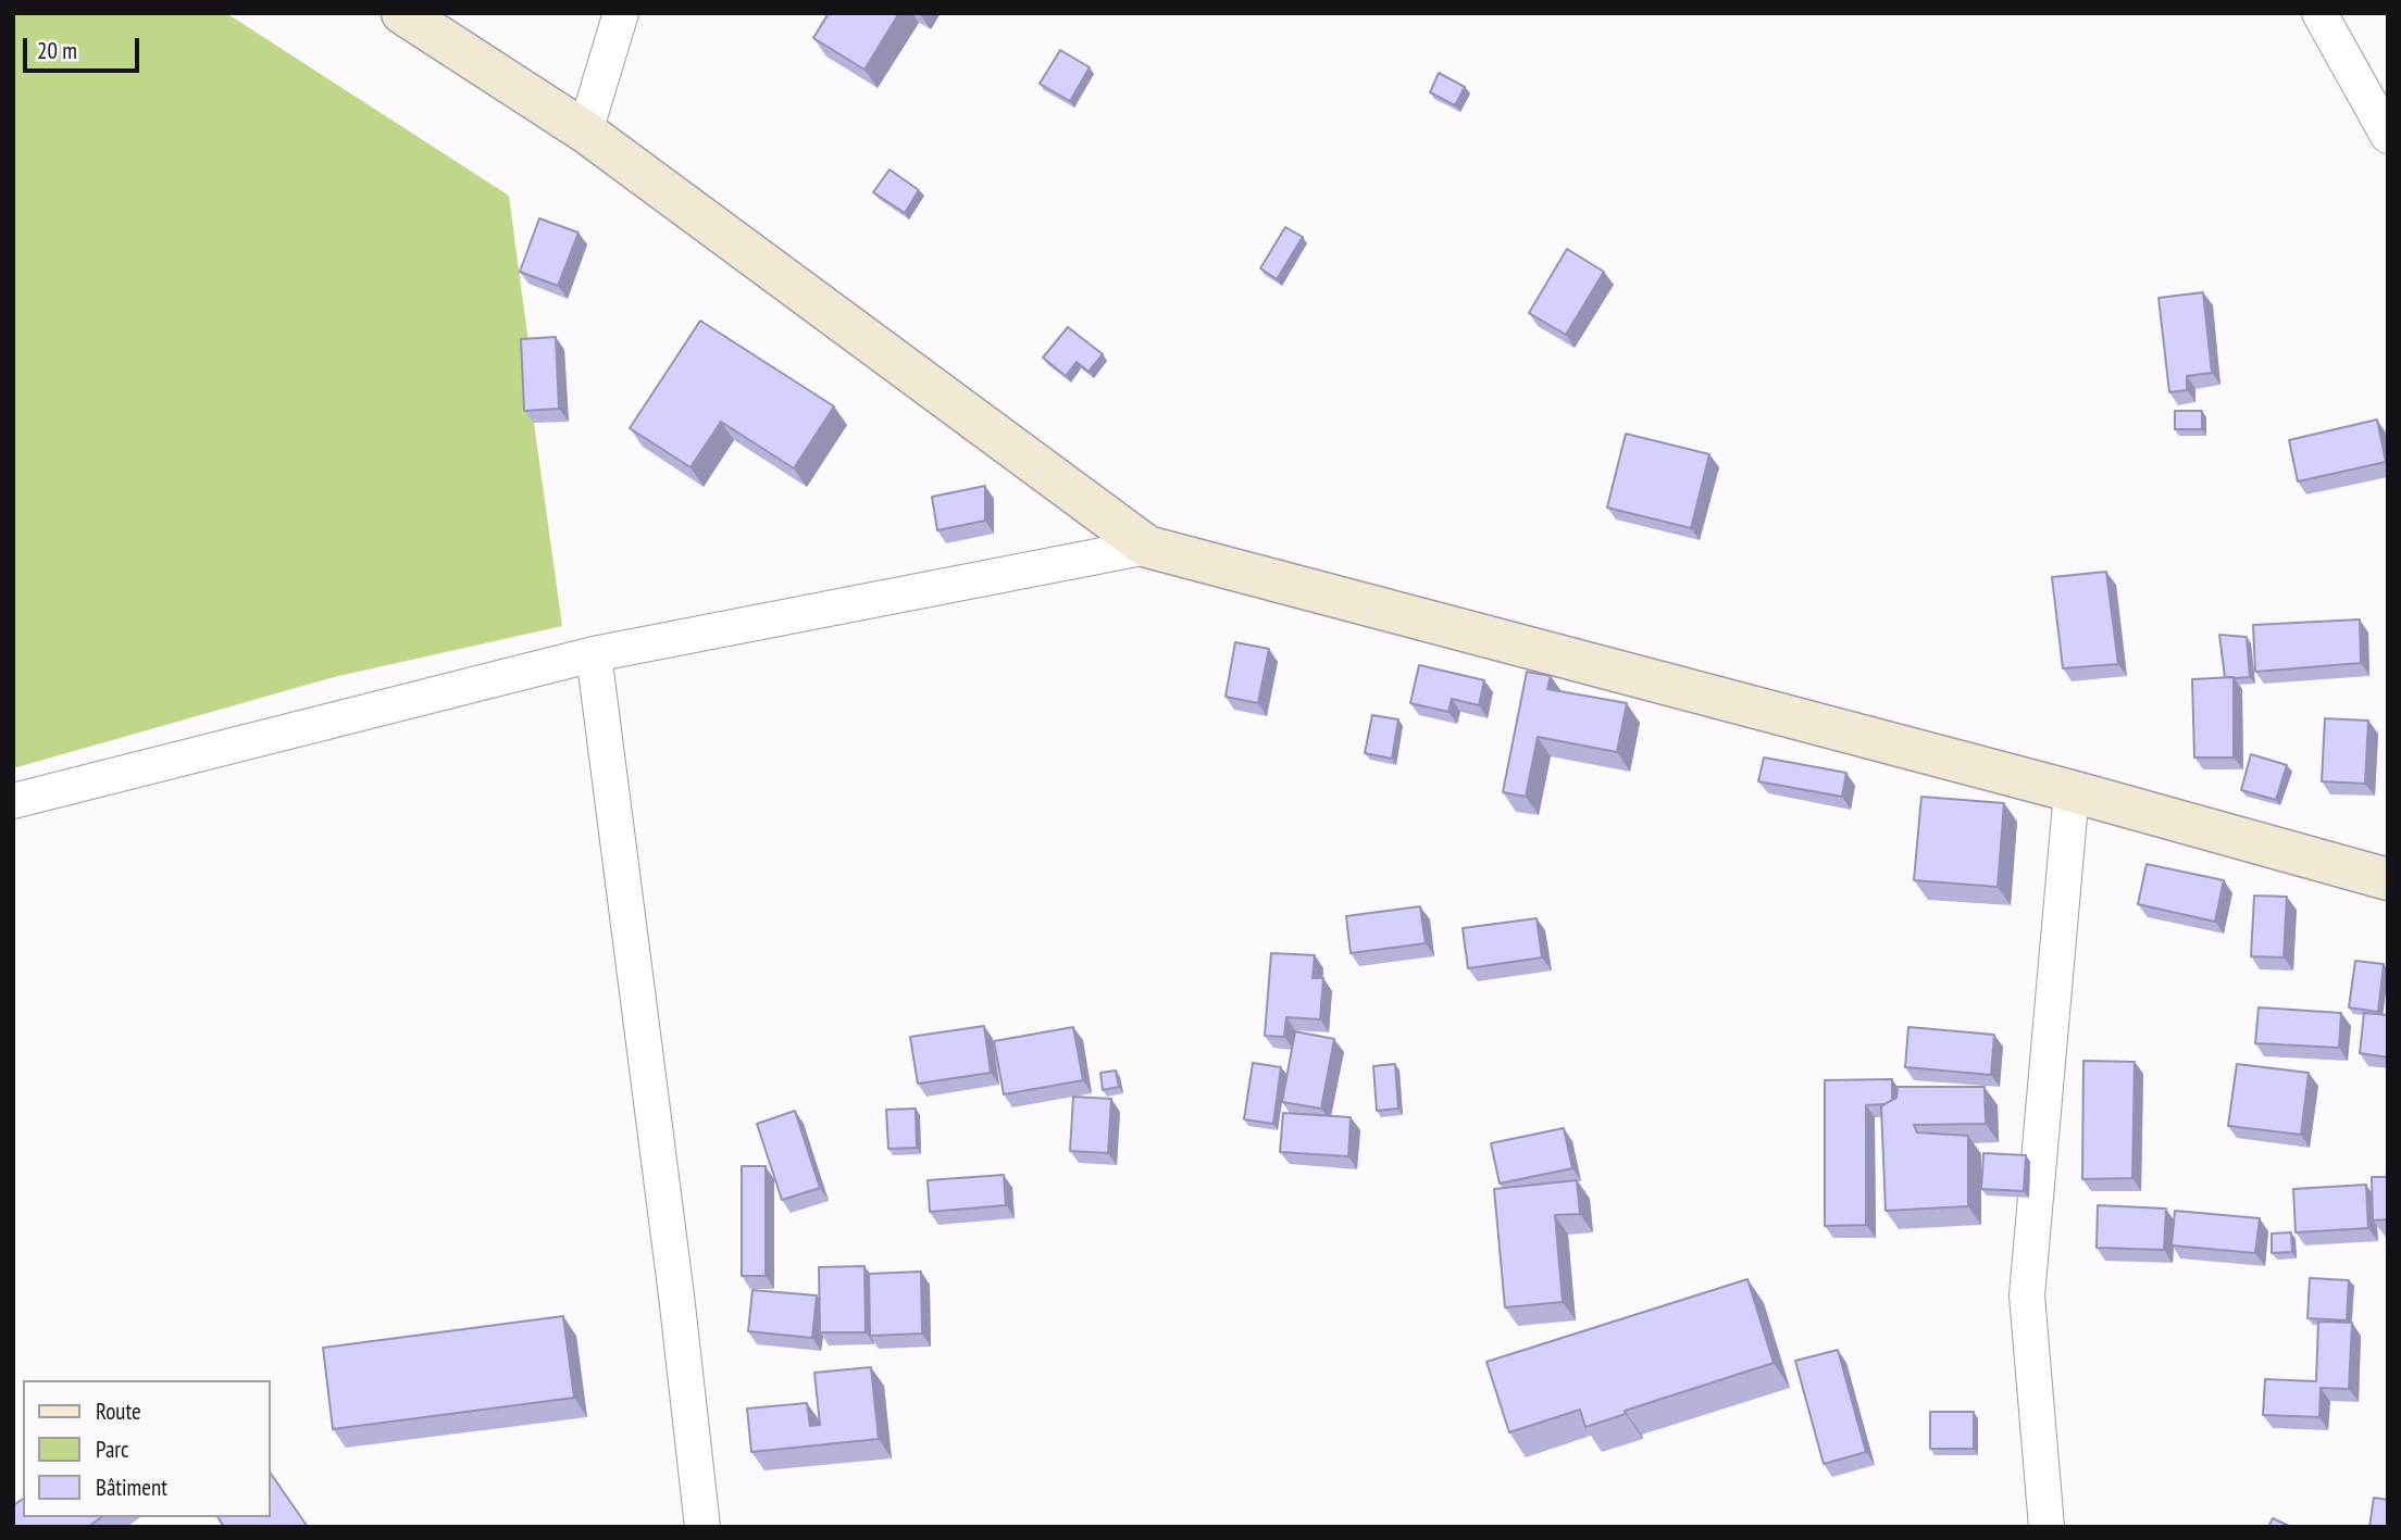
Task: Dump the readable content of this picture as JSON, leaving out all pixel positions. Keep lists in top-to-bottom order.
{
  "legend": ["Route", "Parc", "Bâtiment"],
  "scale_bar": "20 m"
}
